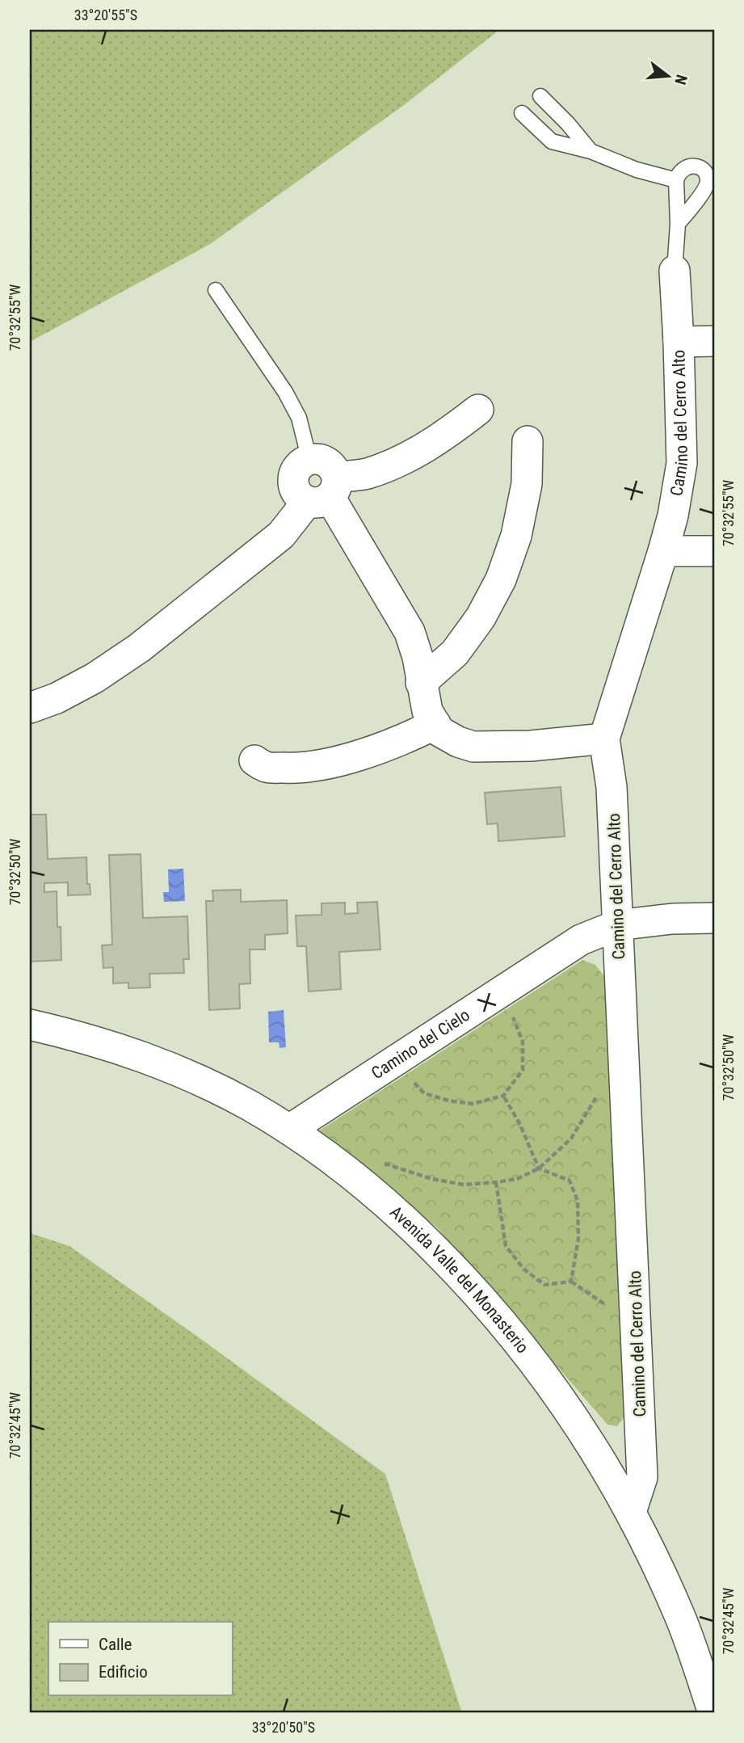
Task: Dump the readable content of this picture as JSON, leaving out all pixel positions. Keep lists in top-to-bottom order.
{
  "streets": {
    "street": ["Camino del Cerro Alto", "Camino del Cielo", "Avenida Valle del Monasterio"]
  },
  "crossings": [
    ["Camino del Cerro Alto", "Camino del Cielo"],
    ["Camino del Cerro Alto", "Avenida Valle del Monasterio"],
    ["Camino del Cielo", "Avenida Valle del Monasterio"]
  ],
  "legend": ["Calle", "Edificio"],
  "north": "right",
  "coordinates": [
    "33°20'55\"S",
    "70°32'55\"W",
    "70°32'50\"W",
    "70°32'45\"W",
    "33°20'50\"S"
  ]
}
